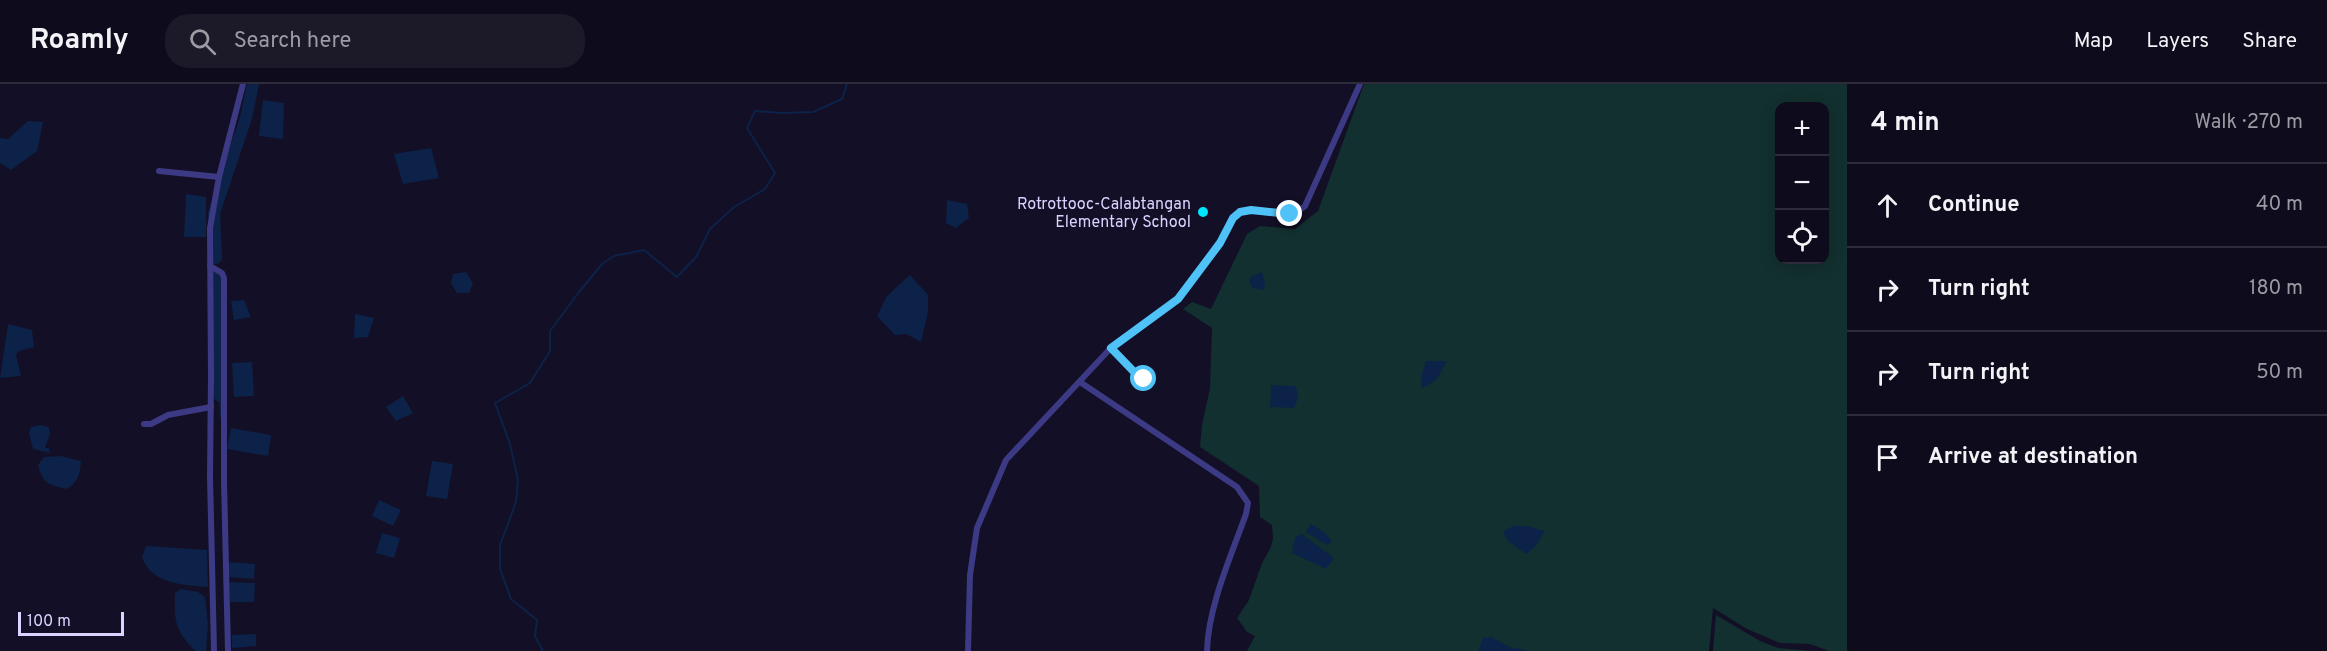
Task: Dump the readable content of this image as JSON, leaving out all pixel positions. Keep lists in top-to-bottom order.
{
  "places": ["Rotrottooc-Calabtangan Elementary School"],
  "scale_bar": "100 m",
  "page": {
    "header": "Roamly",
    "search": "Search here",
    "nav": ["Map", "Layers", "Share"],
    "heading": ["4 min", "Walk · 270 m"],
    "map_buttons": ["+", "−"],
    "list": [
      ["Continue", "40 m"],
      ["Turn right", "180 m"],
      ["Turn right", "50 m"],
      "Arrive at destination"
    ],
    "scale": "100 m"
  }
}
